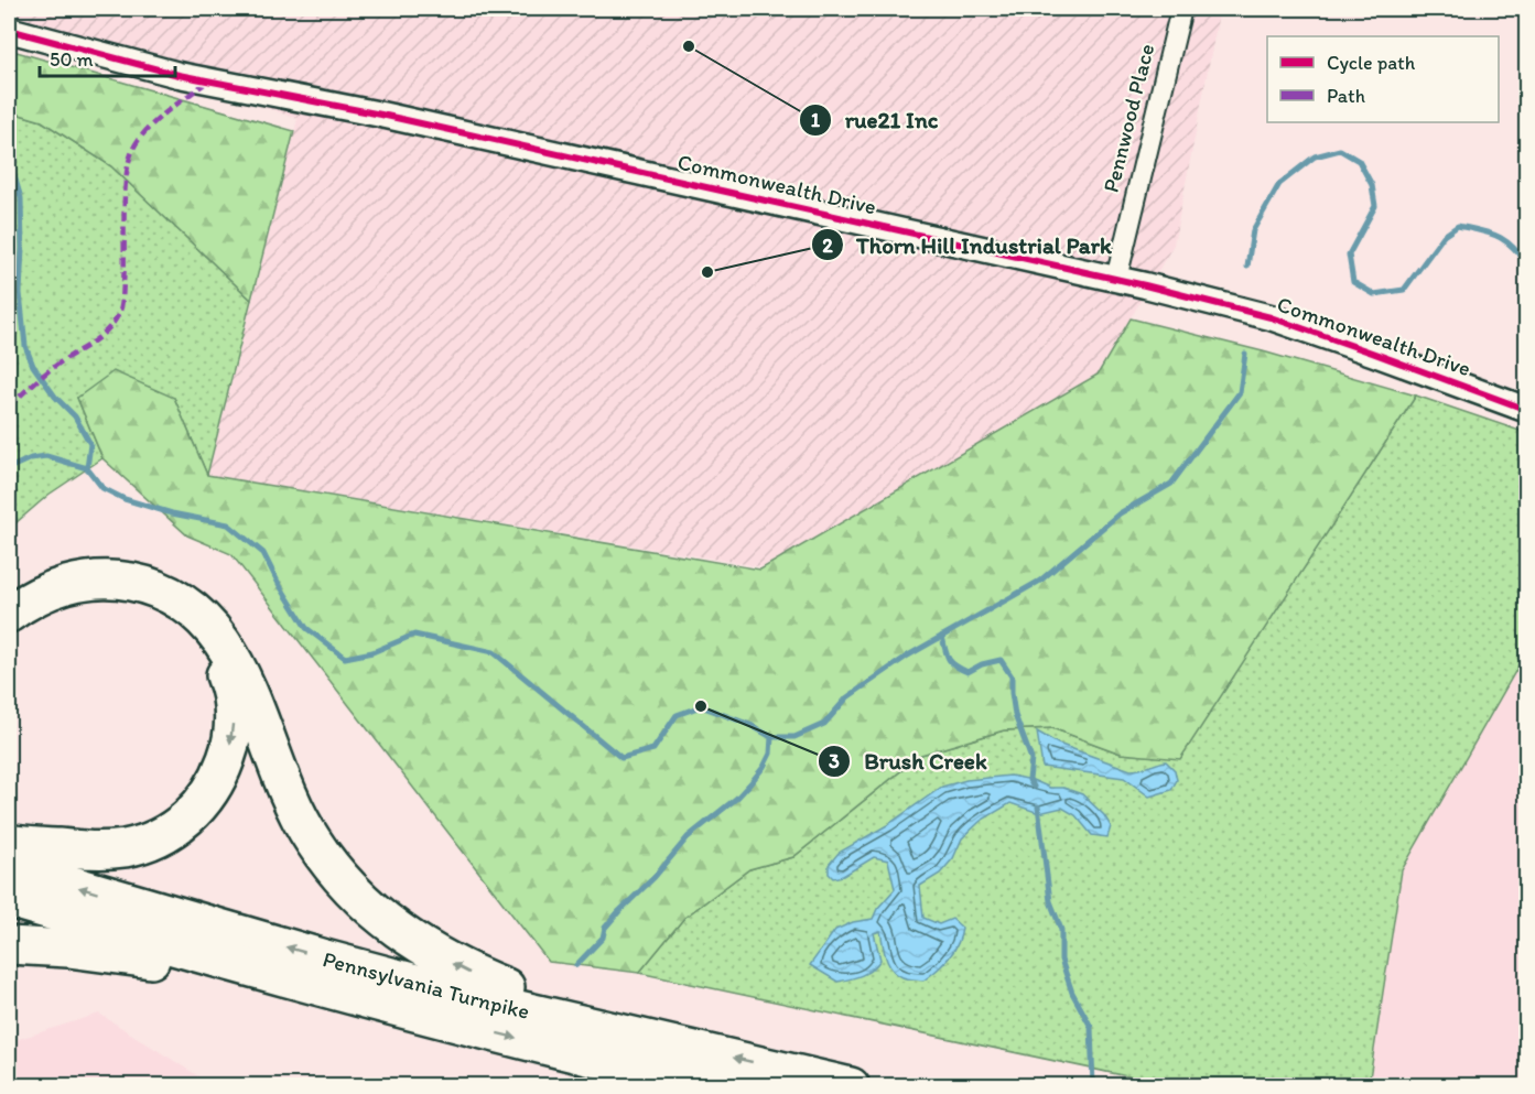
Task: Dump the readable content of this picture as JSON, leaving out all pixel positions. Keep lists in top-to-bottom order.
{
  "streets": {
    "highway": ["Pennsylvania Turnpike"],
    "street": ["Pennwood Place", "Commonwealth Drive"]
  },
  "crossings": [
    ["Pennwood Place", "Commonwealth Drive"]
  ],
  "places": ["rue21 Inc", "Thorn Hill Industrial Park", "Brush Creek"],
  "legend": ["Cycle path", "Path"],
  "scale_bar": "50 m"
}
